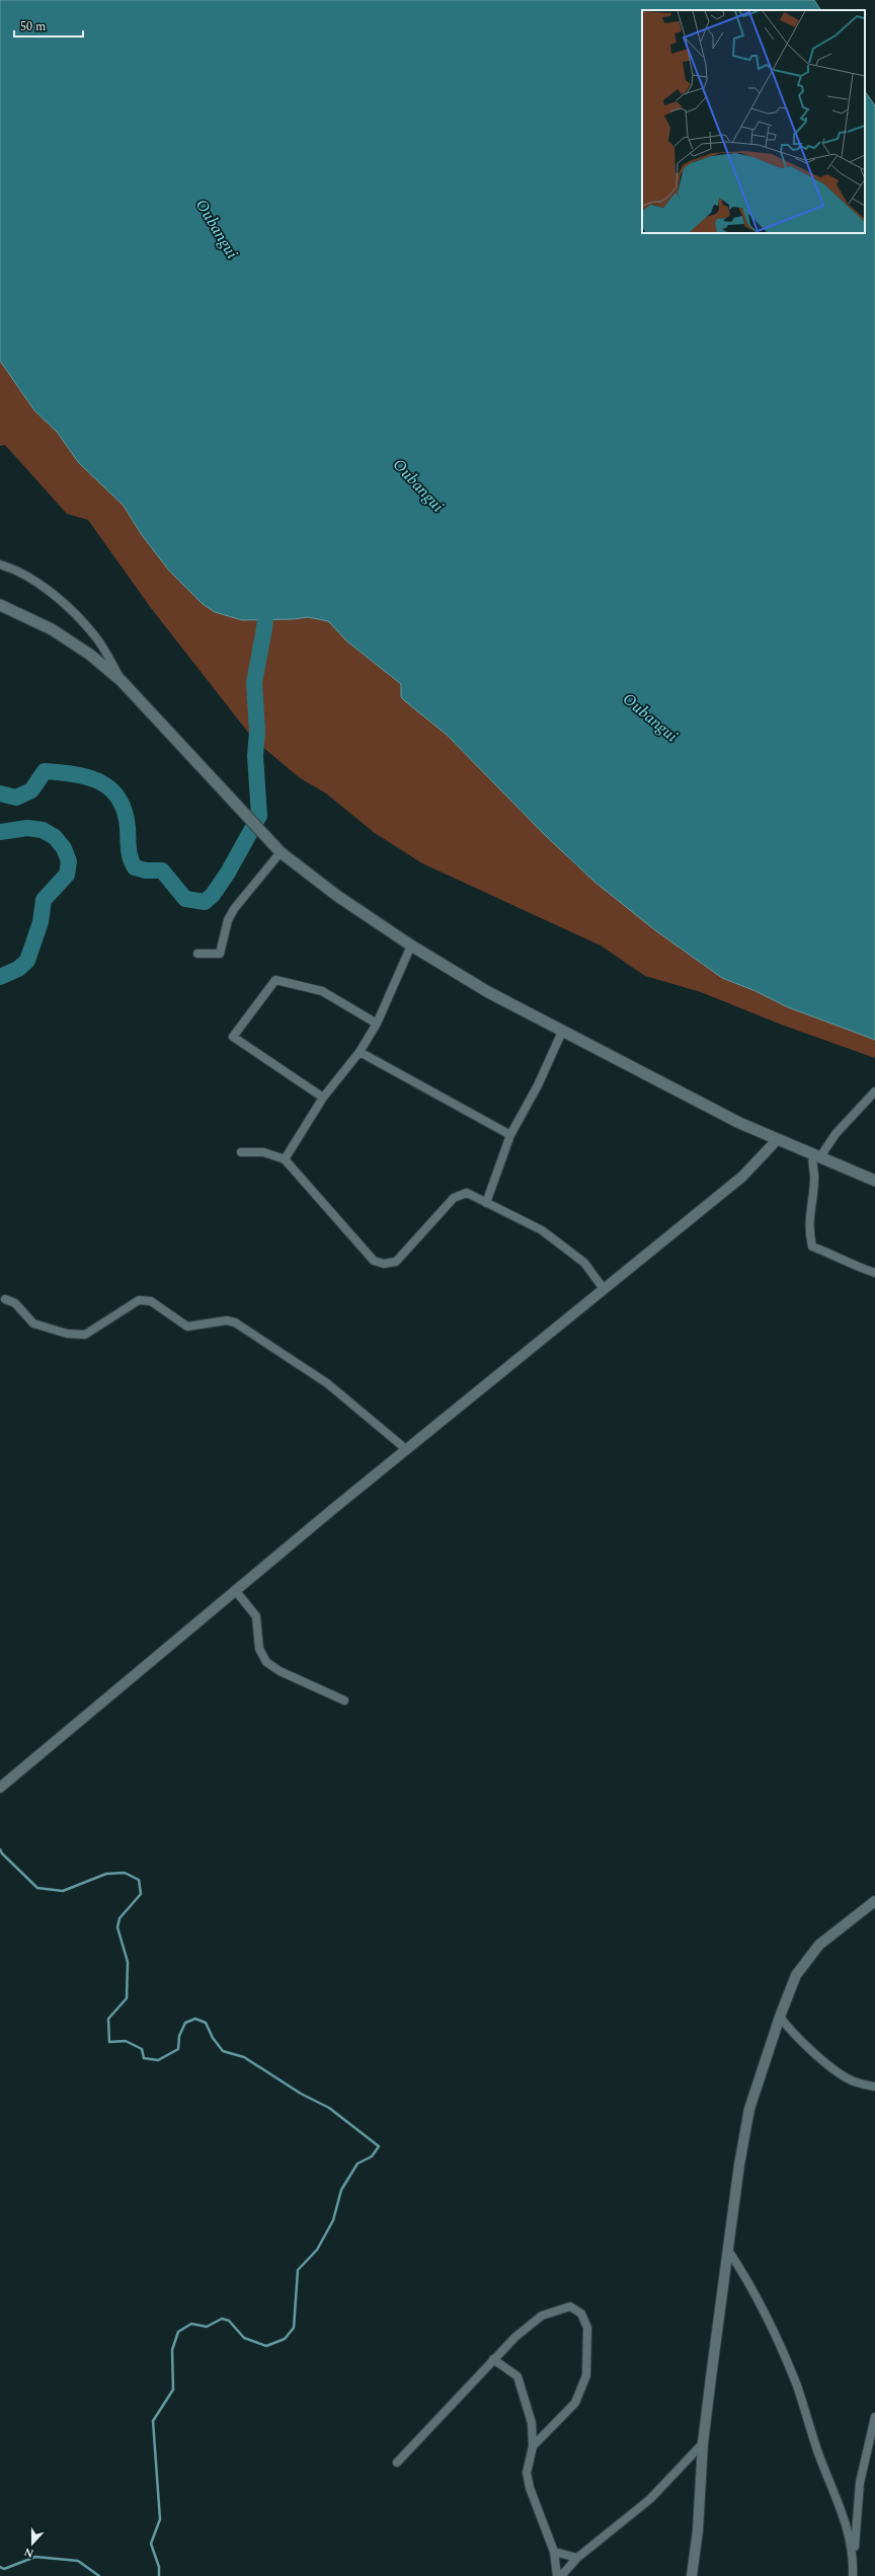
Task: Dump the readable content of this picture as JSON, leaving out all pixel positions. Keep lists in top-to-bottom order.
{
  "water": ["Oubangui"],
  "scale_bar": "50 m",
  "north": "bottom"
}
